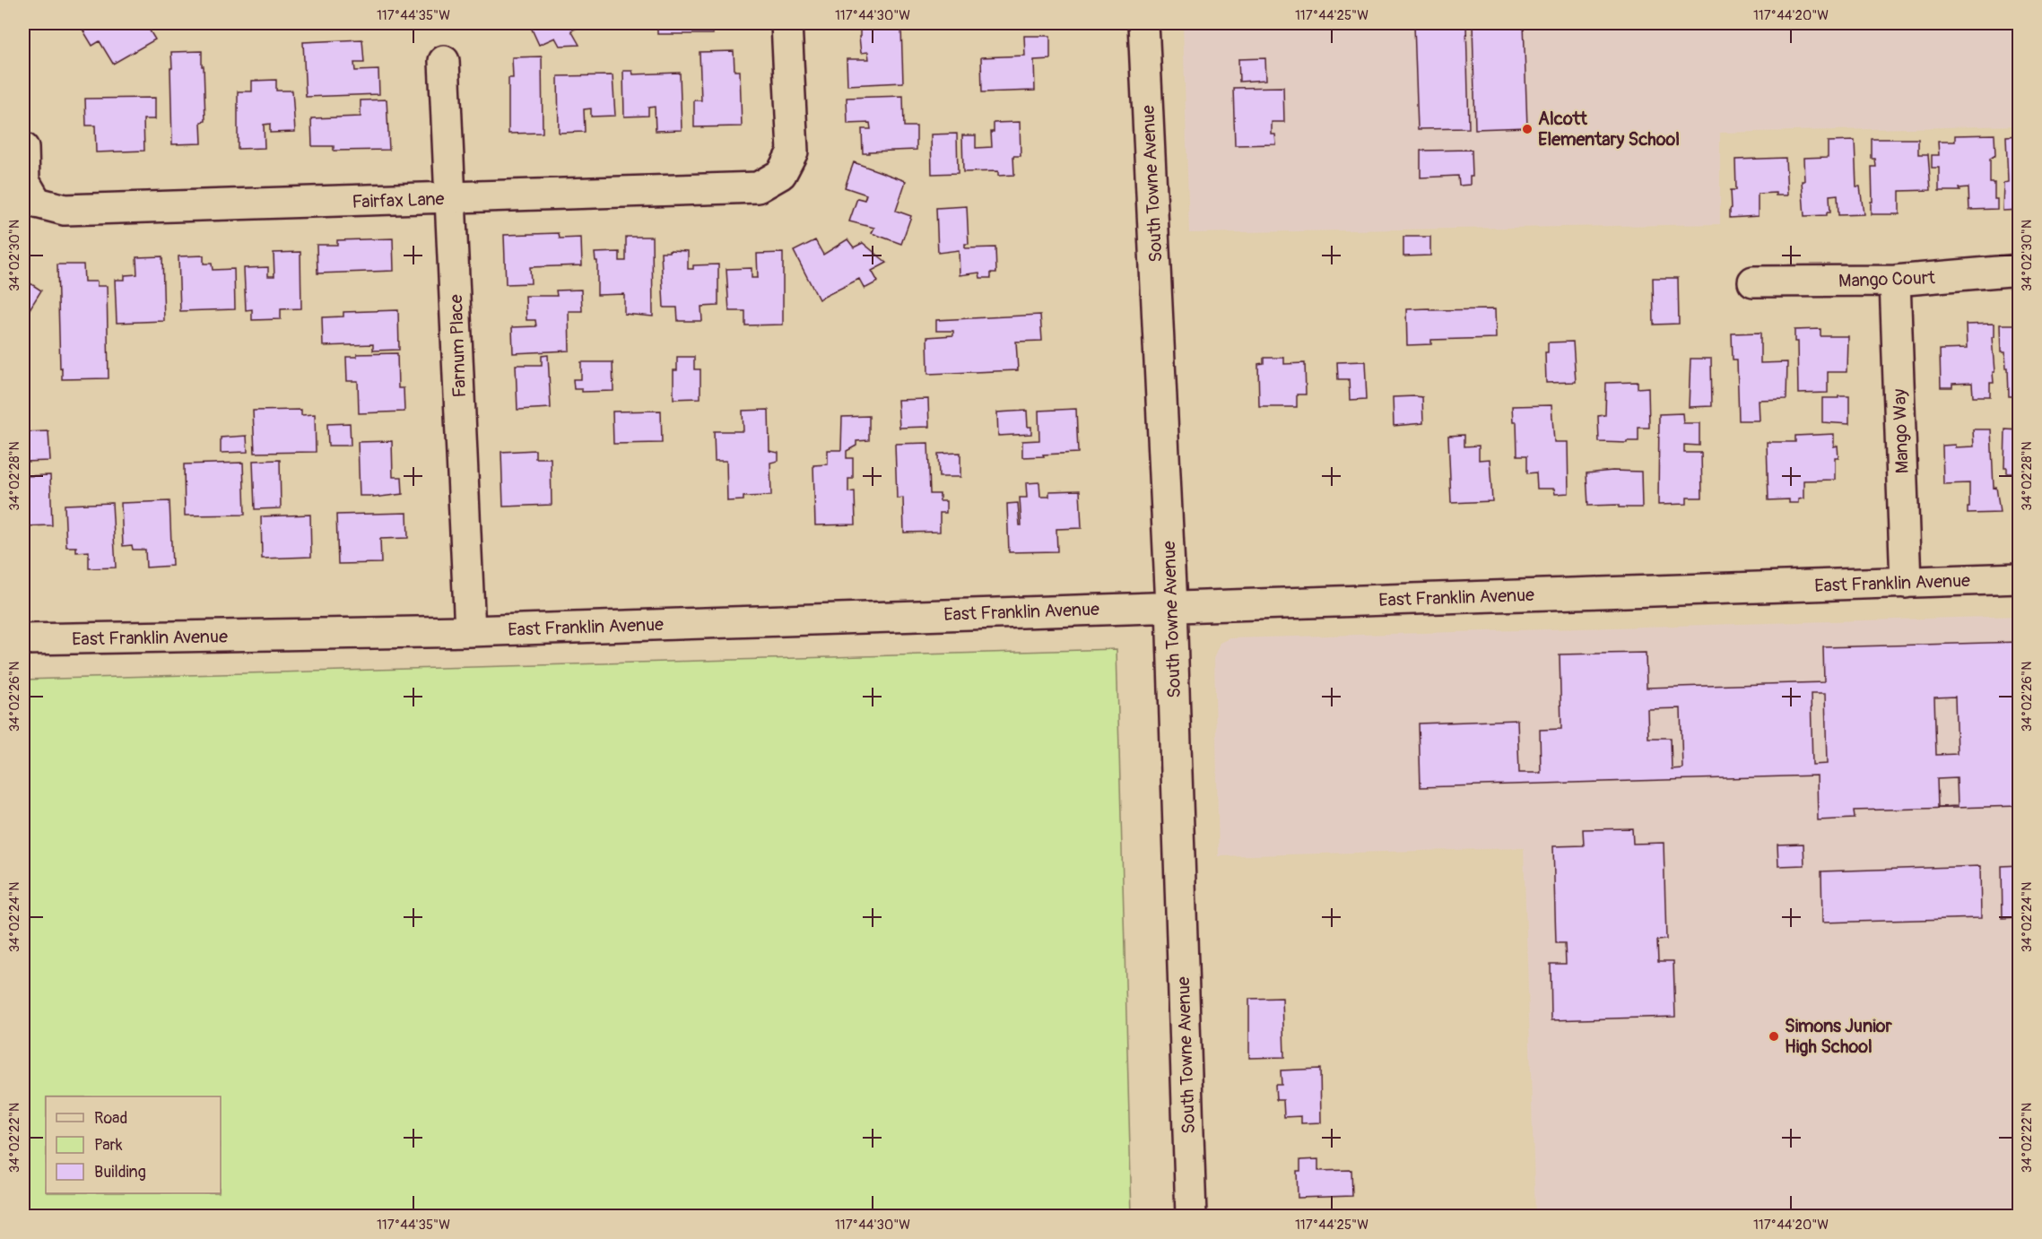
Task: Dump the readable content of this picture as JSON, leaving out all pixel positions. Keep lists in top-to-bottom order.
{
  "streets": {
    "street": [
      "South Towne Avenue",
      "Fairfax Lane",
      "Mango Court",
      "Farnum Place",
      "Mango Way",
      "East Franklin Avenue"
    ]
  },
  "crossings": [
    ["South Towne Avenue", "East Franklin Avenue"],
    ["Fairfax Lane", "Farnum Place"],
    ["Mango Court", "Mango Way"],
    ["Farnum Place", "East Franklin Avenue"],
    ["Mango Way", "East Franklin Avenue"]
  ],
  "places": ["Alcott Elementary School", "Simons Junior High School"],
  "legend": ["Road", "Park", "Building"],
  "coordinates": [
    "117°44'35\"W",
    "117°44'30\"W",
    "117°44'25\"W",
    "117°44'20\"W",
    "34°02'30\"N",
    "34°02'28\"N",
    "34°02'26\"N",
    "34°02'24\"N",
    "34°02'22\"N"
  ]
}
